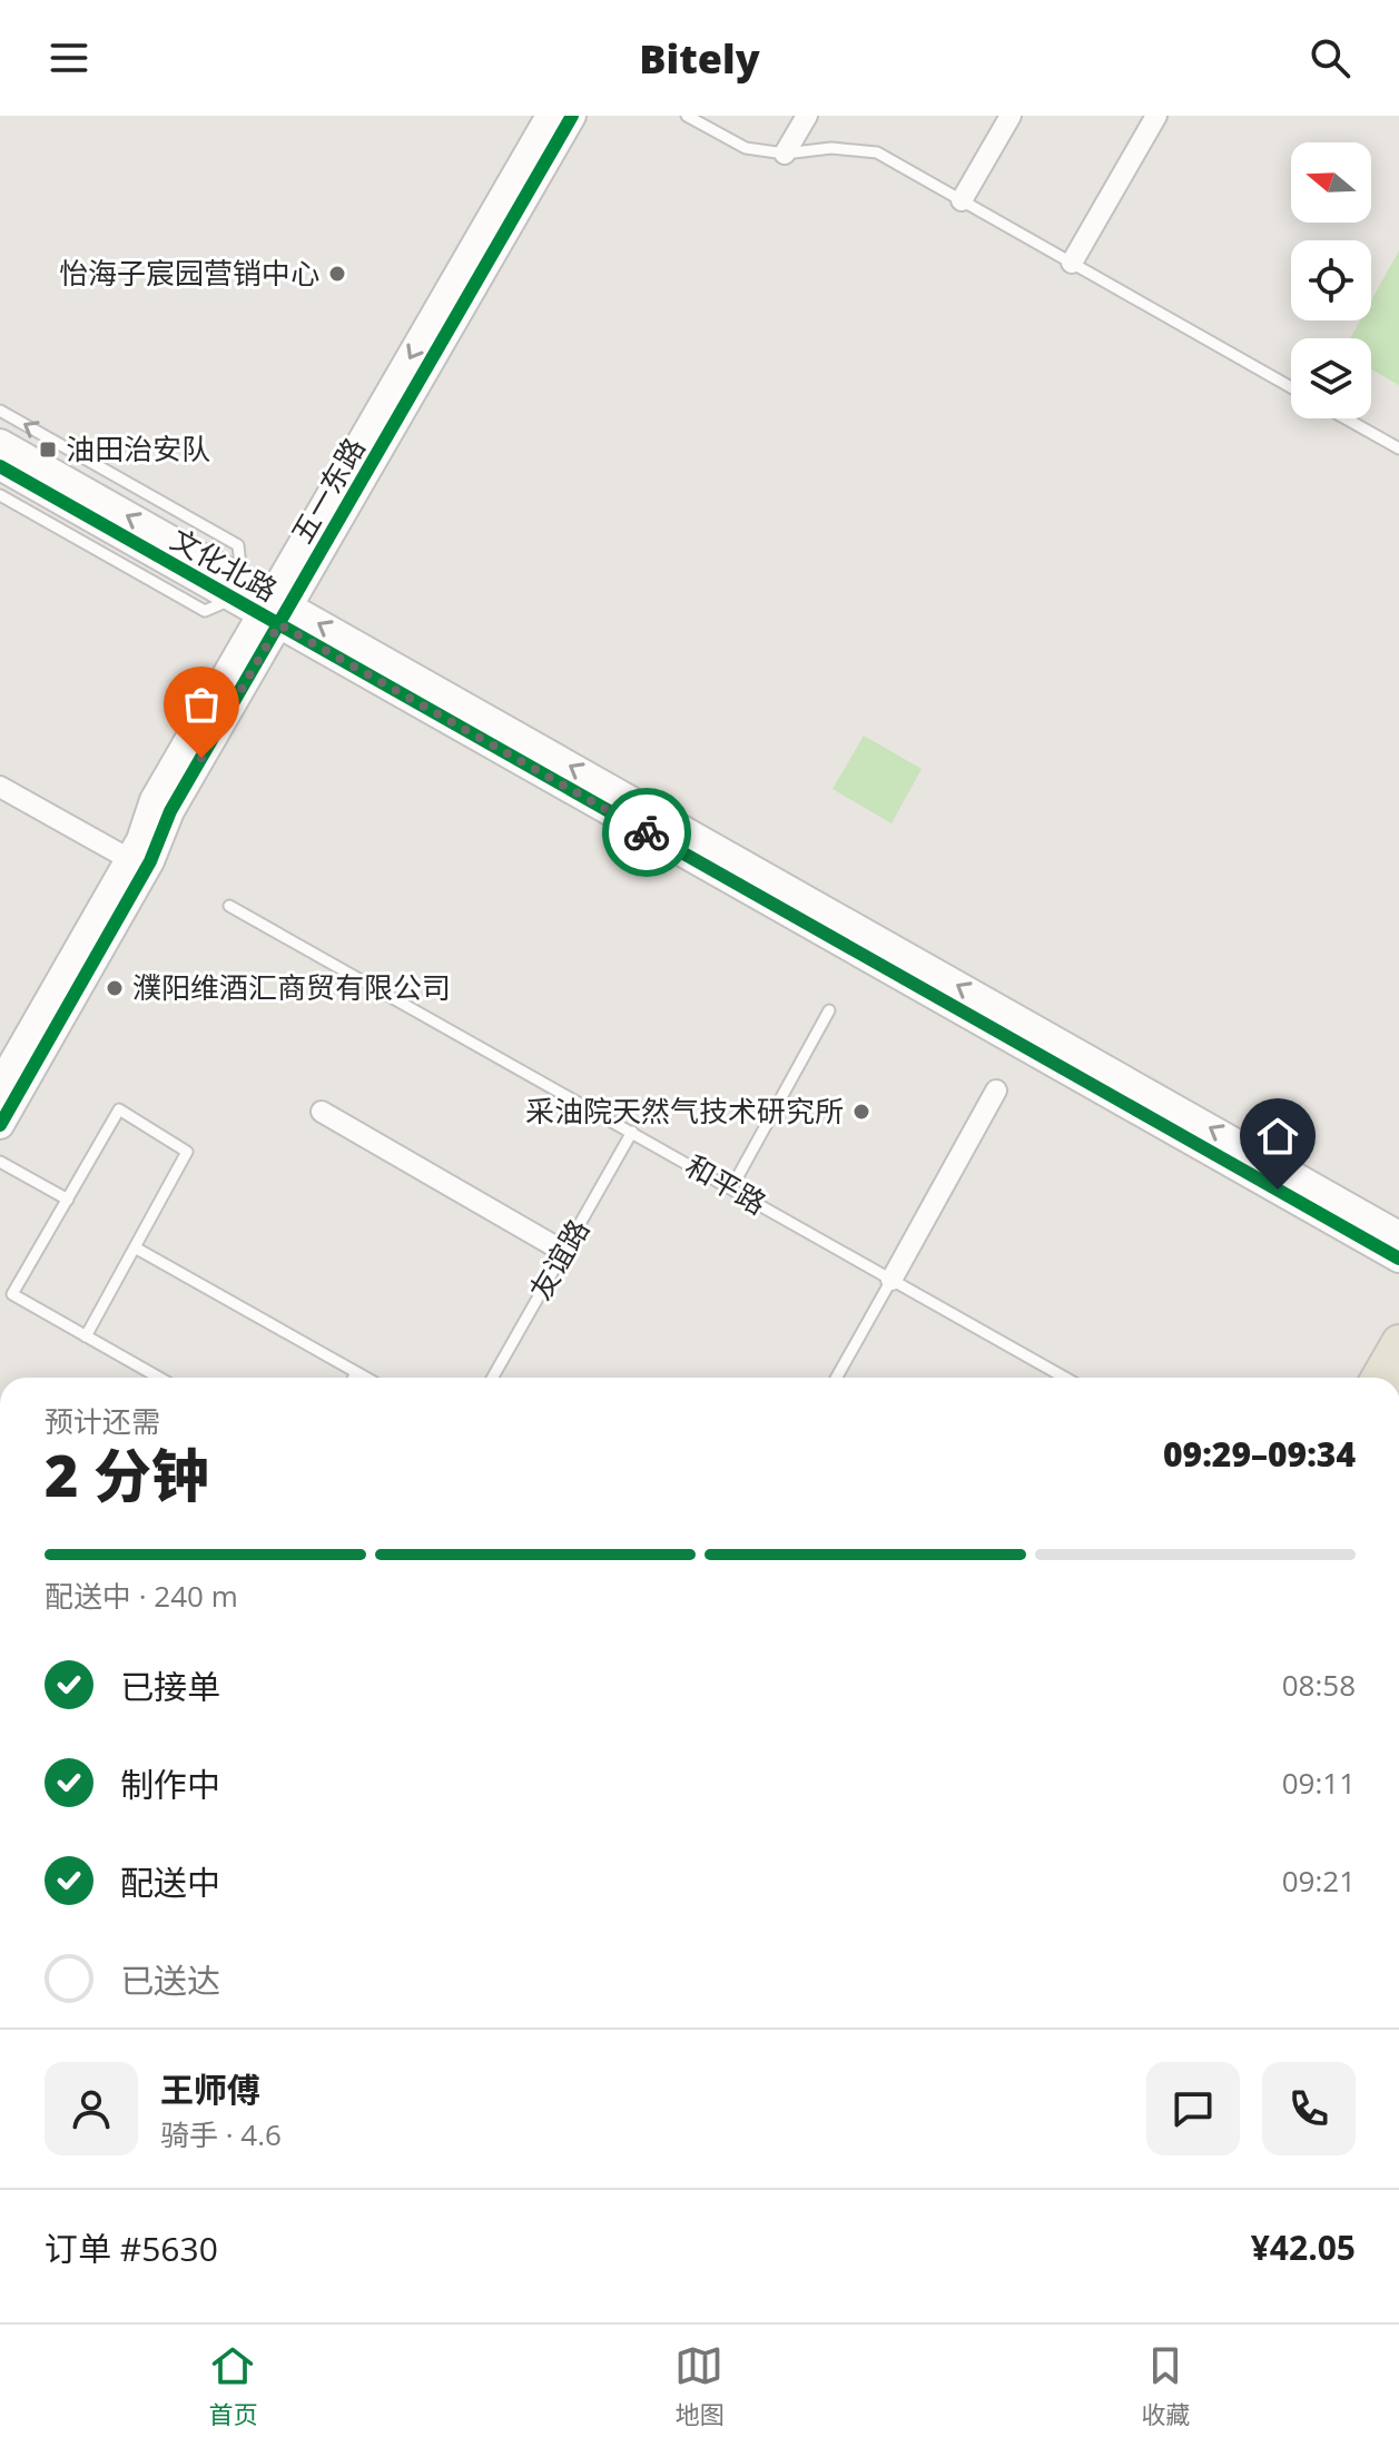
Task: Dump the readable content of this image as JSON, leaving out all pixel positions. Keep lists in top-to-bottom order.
{
  "streets": {
    "street": ["五一东路", "文化北路"],
    "lane": ["和平路", "友谊路"]
  },
  "crossings": [
    ["五一东路", "文化北路"],
    ["和平路", "友谊路"]
  ],
  "places": {
    "other": ["怡海子宸园营销中心", "濮阳维酒汇商贸有限公司", "采油院天然气技术研究所"],
    "transit": ["油田治安队"]
  },
  "north": "left",
  "page": {
    "header": "Bitely",
    "heading": ["2 分钟", "预计还需", "09:29–09:34"],
    "panel": [
      "王师傅",
      "骑手 · 4.6",
      "订单 #5630",
      "¥42.05"
    ],
    "bar": "配送中 · 240 m",
    "list": [
      ["已接单", "08:58"],
      ["制作中", "09:11"],
      ["配送中", "09:21"],
      "已送达"
    ],
    "tabs": ["首页", "地图", "收藏"]
  }
}
